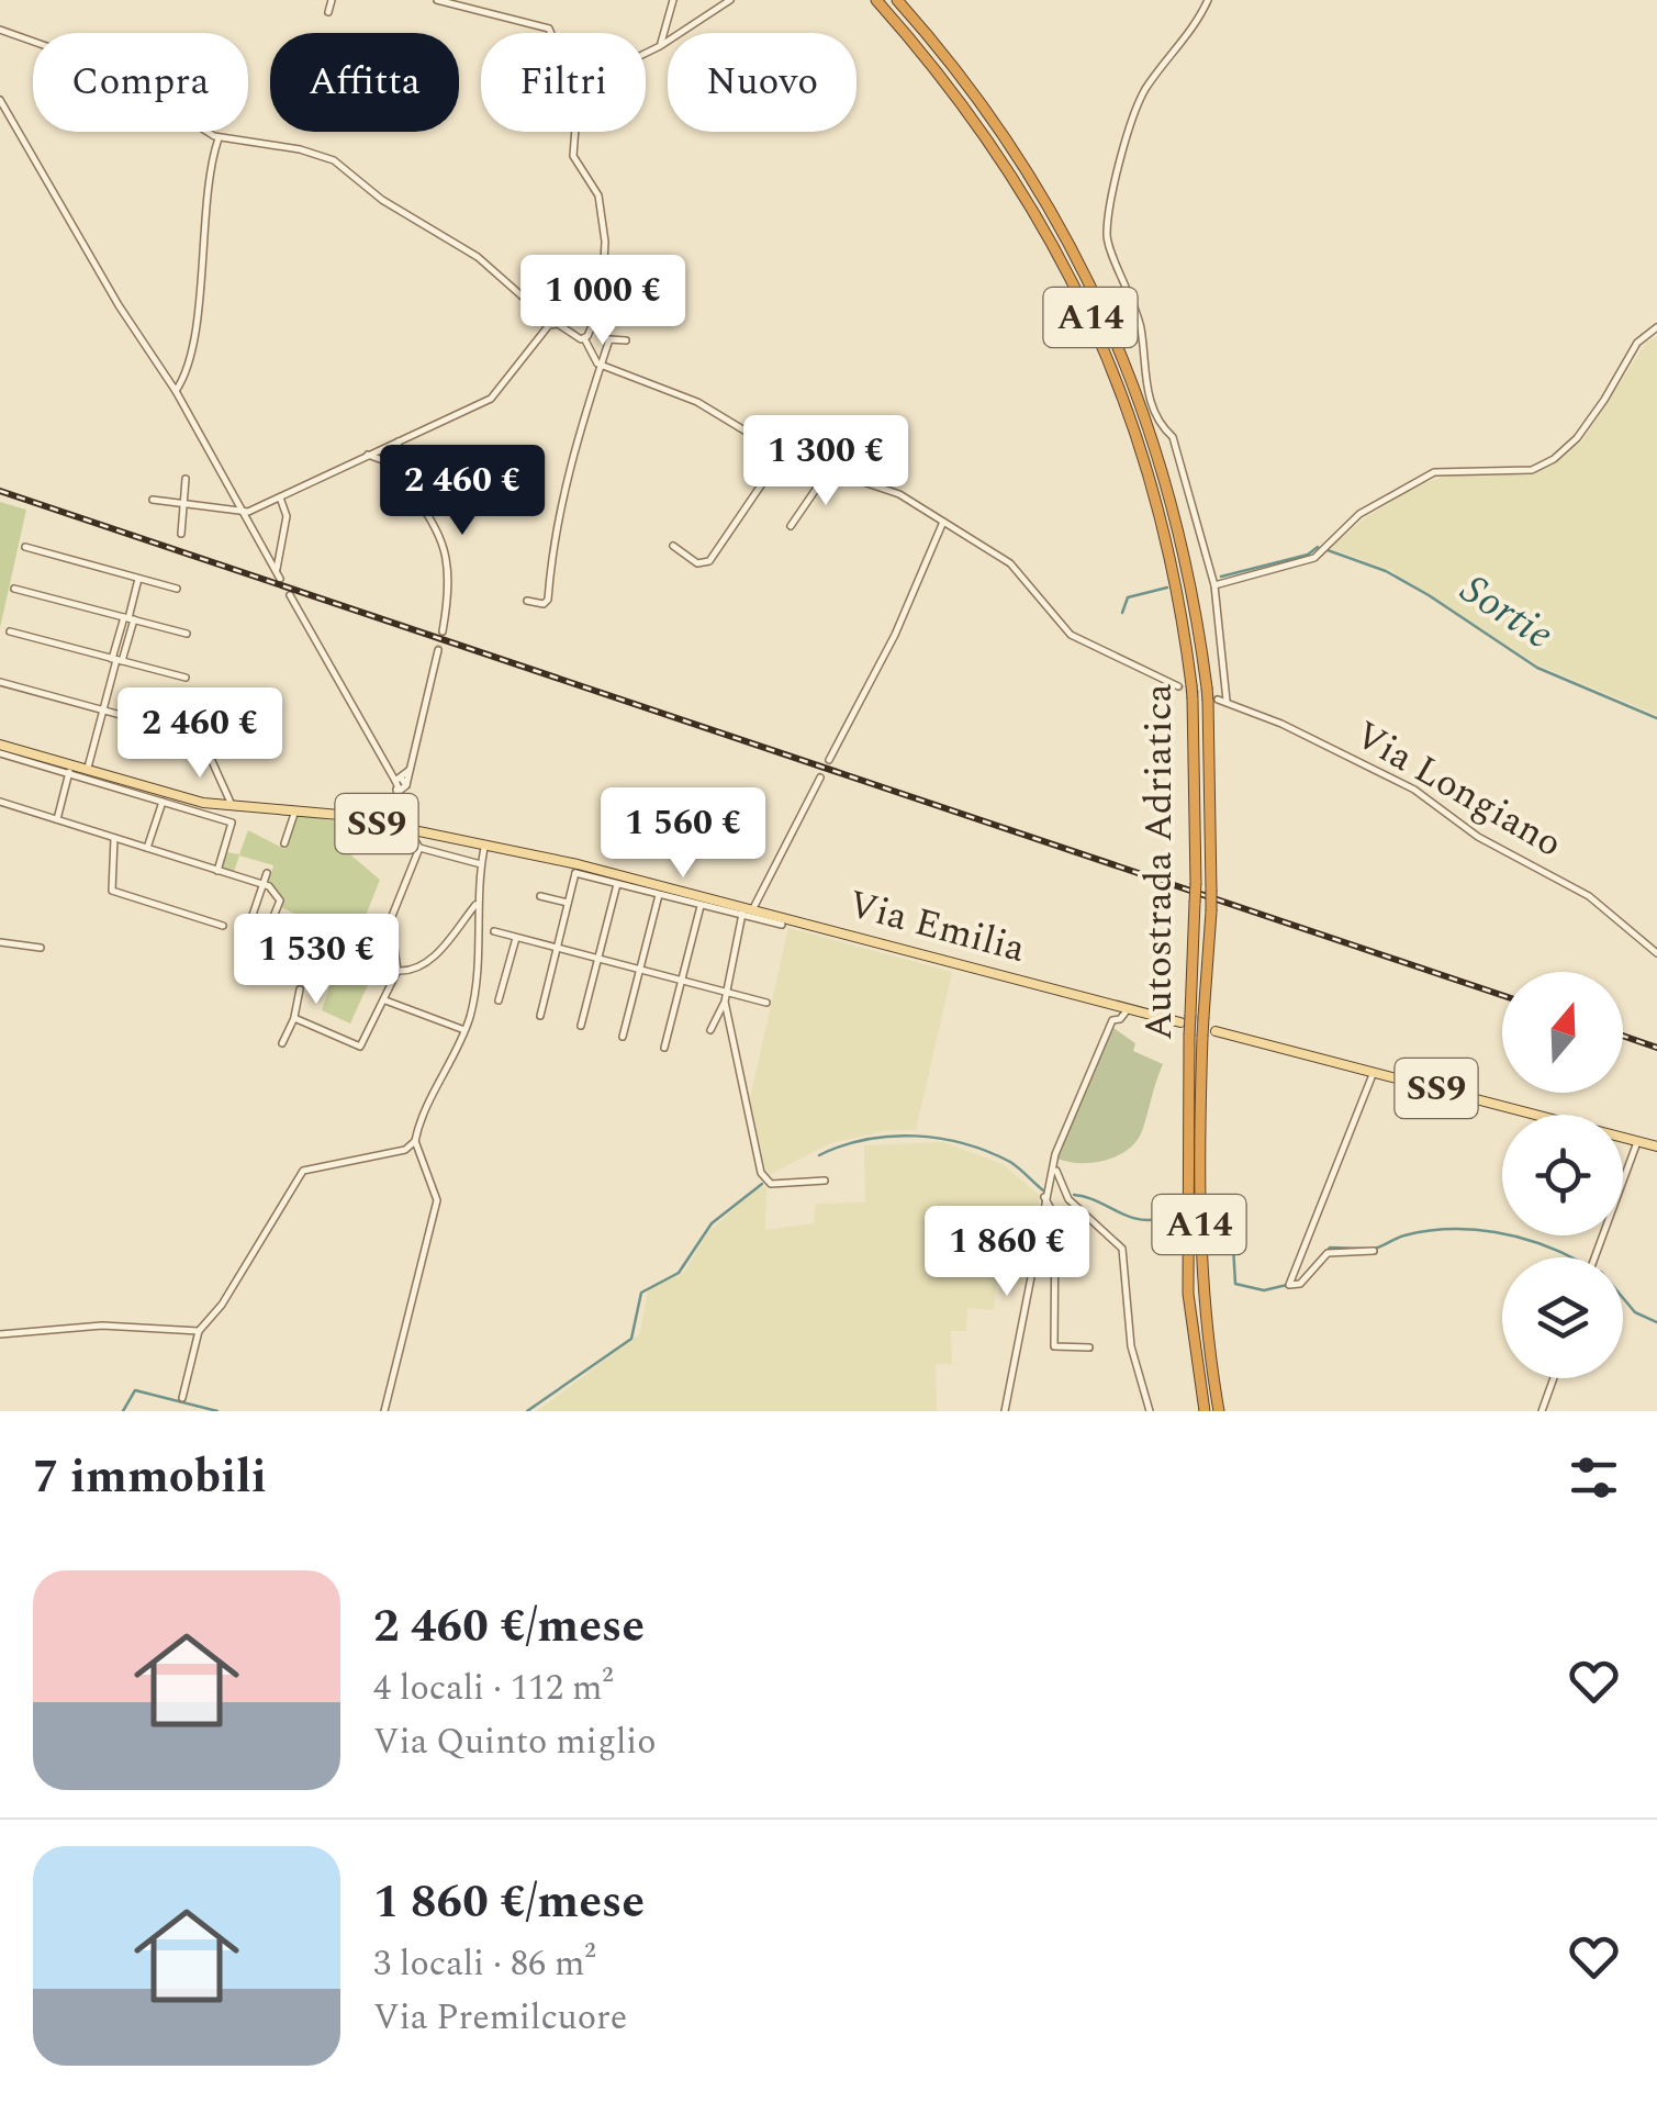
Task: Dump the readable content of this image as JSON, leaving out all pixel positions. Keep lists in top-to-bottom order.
{
  "streets": {
    "highway": ["A14", "Autostrada Adriatica"],
    "main road": ["SS9", "Via Emilia"],
    "street": ["Via Longiano"]
  },
  "crossings": [
    ["Via Longiano", "Autostrada Adriatica"]
  ],
  "water": ["Sortie"],
  "north": "top",
  "page": {
    "chip": [
      "Compra",
      "Affitta",
      "Filtri",
      "Nuovo"
    ],
    "price": [
      "1 000 €",
      "1 300 €",
      "2 460 €",
      "2 460 €",
      "1 560 €",
      "1 530 €",
      "1 860 €"
    ],
    "heading": "7 immobili",
    "list": [
      {
        "name": "2 460 €/mese",
        "note": "4 locali · 112 m² · Via Quinto miglio"
      },
      {
        "name": "1 860 €/mese",
        "note": "3 locali · 86 m² · Via Premilcuore"
      }
    ]
  }
}
